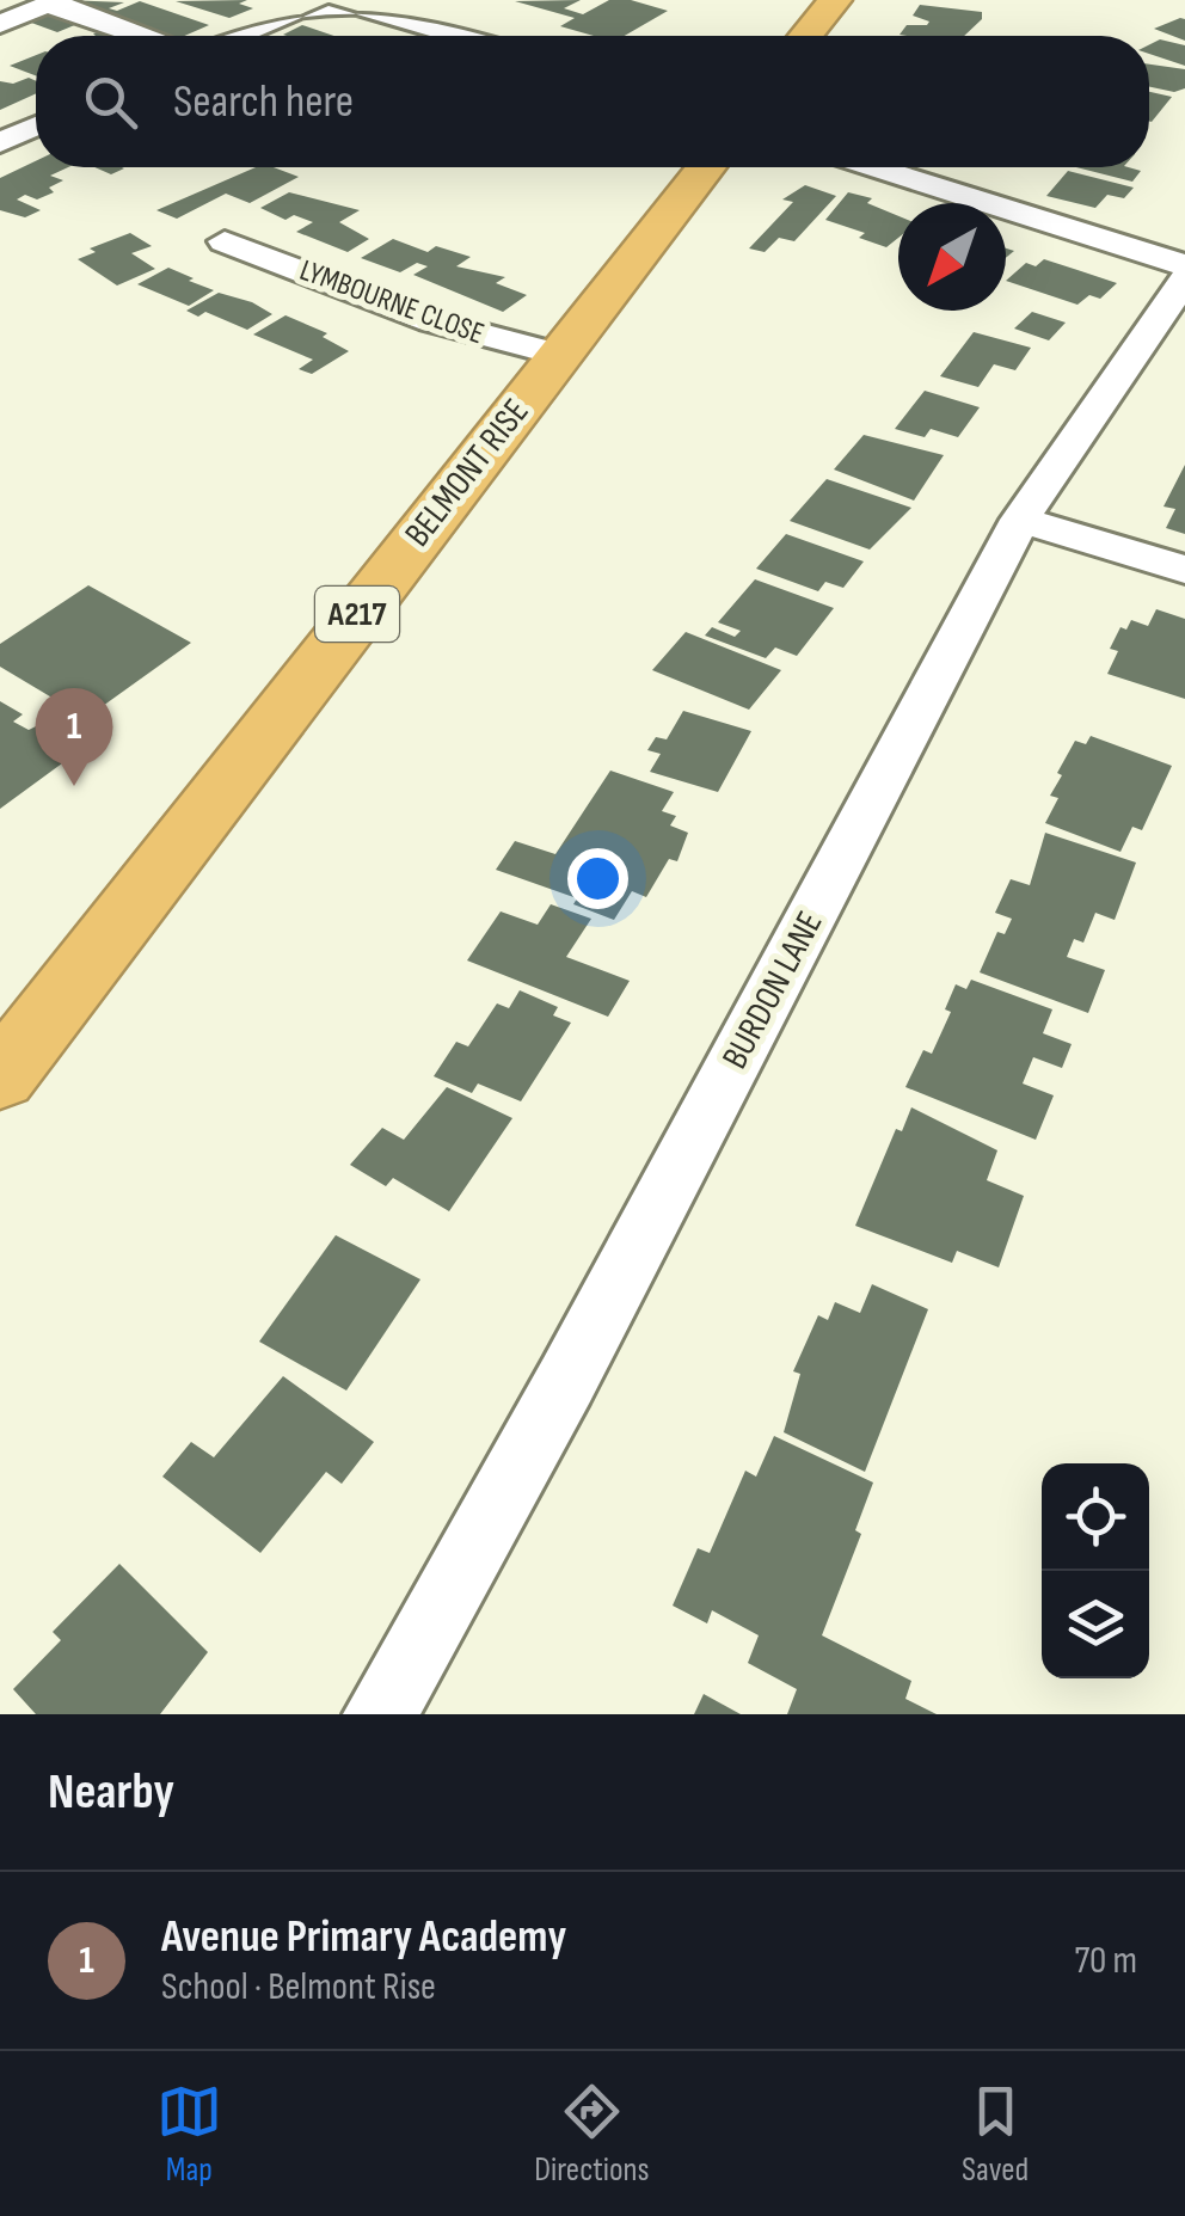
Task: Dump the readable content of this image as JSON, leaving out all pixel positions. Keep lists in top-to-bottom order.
{
  "streets": {
    "highway": ["BELMONT RISE", "A217"],
    "street": ["LYMBOURNE CLOSE", "BURDON LANE"]
  },
  "crossings": [
    ["LYMBOURNE CLOSE", "BELMONT RISE"]
  ],
  "north": "bottom left",
  "page": {
    "search": "Search here",
    "pins": "1",
    "heading": "Nearby",
    "list": [
      {
        "mark": "1",
        "name": "Avenue Primary Academy",
        "note": "School · Belmont Rise",
        "value": "70 m"
      }
    ],
    "nav": ["Map", "Directions", "Saved"]
  }
}
